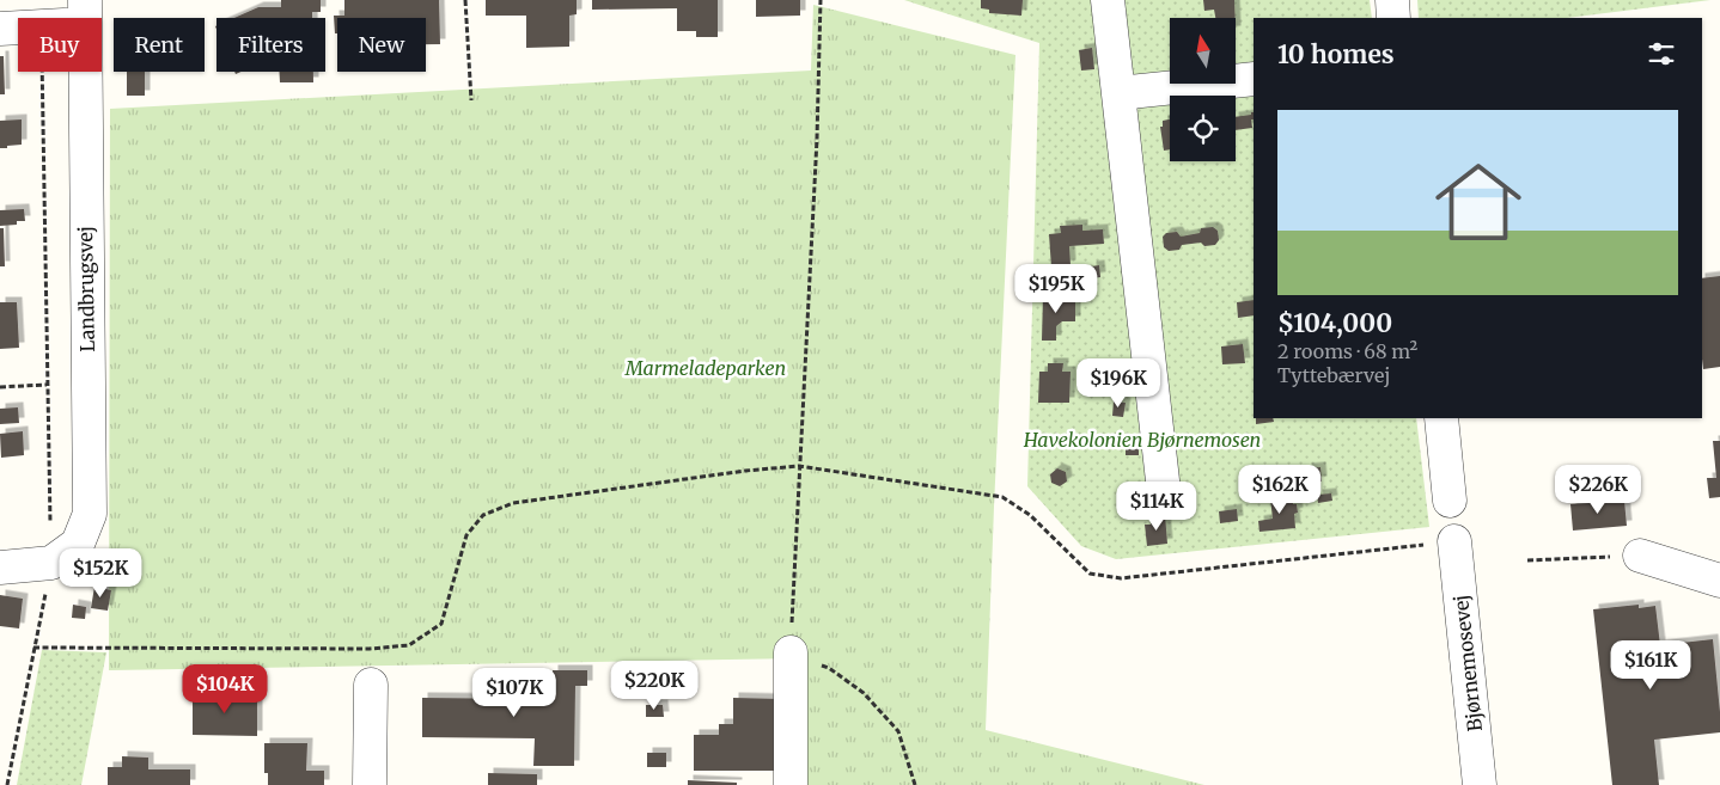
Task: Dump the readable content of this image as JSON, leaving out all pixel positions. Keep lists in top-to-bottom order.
{
  "streets": {
    "street": ["Landbrugsvej", "Bjørnemosevej"]
  },
  "parks": ["Marmeladeparken", "Havekolonien Bjørnemosen"],
  "north": "top",
  "page": {
    "chip": [
      "Buy",
      "Rent",
      "Filters",
      "New"
    ],
    "heading": "10 homes",
    "list": [
      {
        "name": "$104,000",
        "note": "2 rooms · 68 m² · Tyttebærvej"
      }
    ],
    "price": [
      "$195K",
      "$196K",
      "$162K",
      "$226K",
      "$114K",
      "$152K",
      "$161K",
      "$220K",
      "$104K",
      "$107K"
    ]
  }
}
